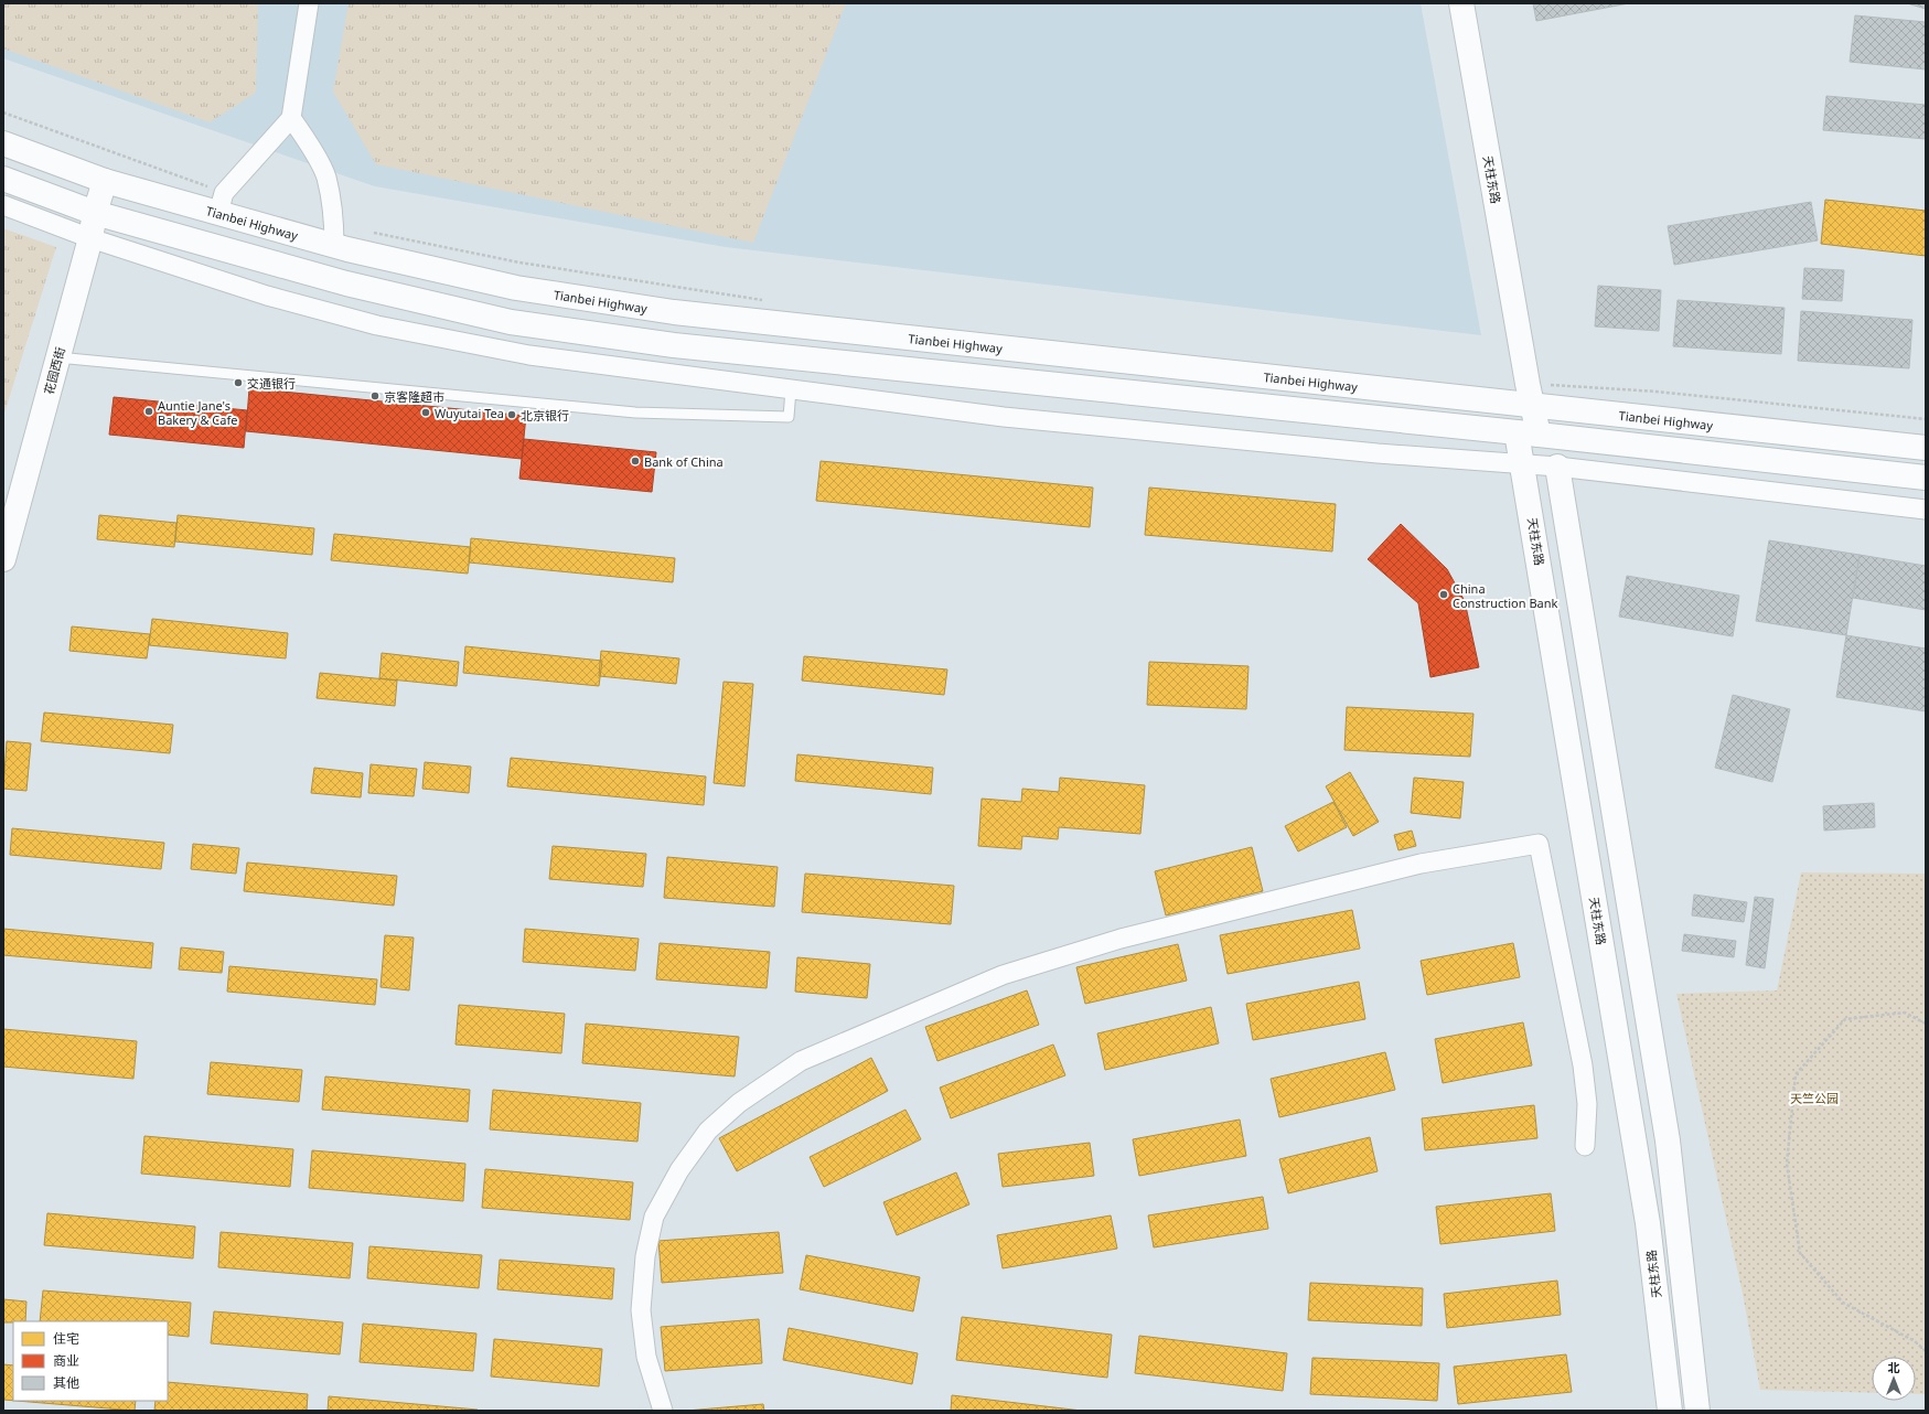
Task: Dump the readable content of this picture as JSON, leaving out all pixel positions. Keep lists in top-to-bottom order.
{
  "streets": {
    "main road": ["天柱东路", "Tianbei Highway", "花园西街"]
  },
  "crossings": [
    ["天柱东路", "Tianbei Highway"],
    ["Tianbei Highway", "花园西街"]
  ],
  "parks": ["天竺公园"],
  "places": [
    "交通银行",
    "京客隆超市",
    "Auntie Jane's Bakery & Cafe",
    "Wuyutai Tea",
    "北京银行",
    "Bank of China",
    "China Construction Bank"
  ],
  "legend": ["住宅", "商业", "其他"],
  "north": "top"
}
